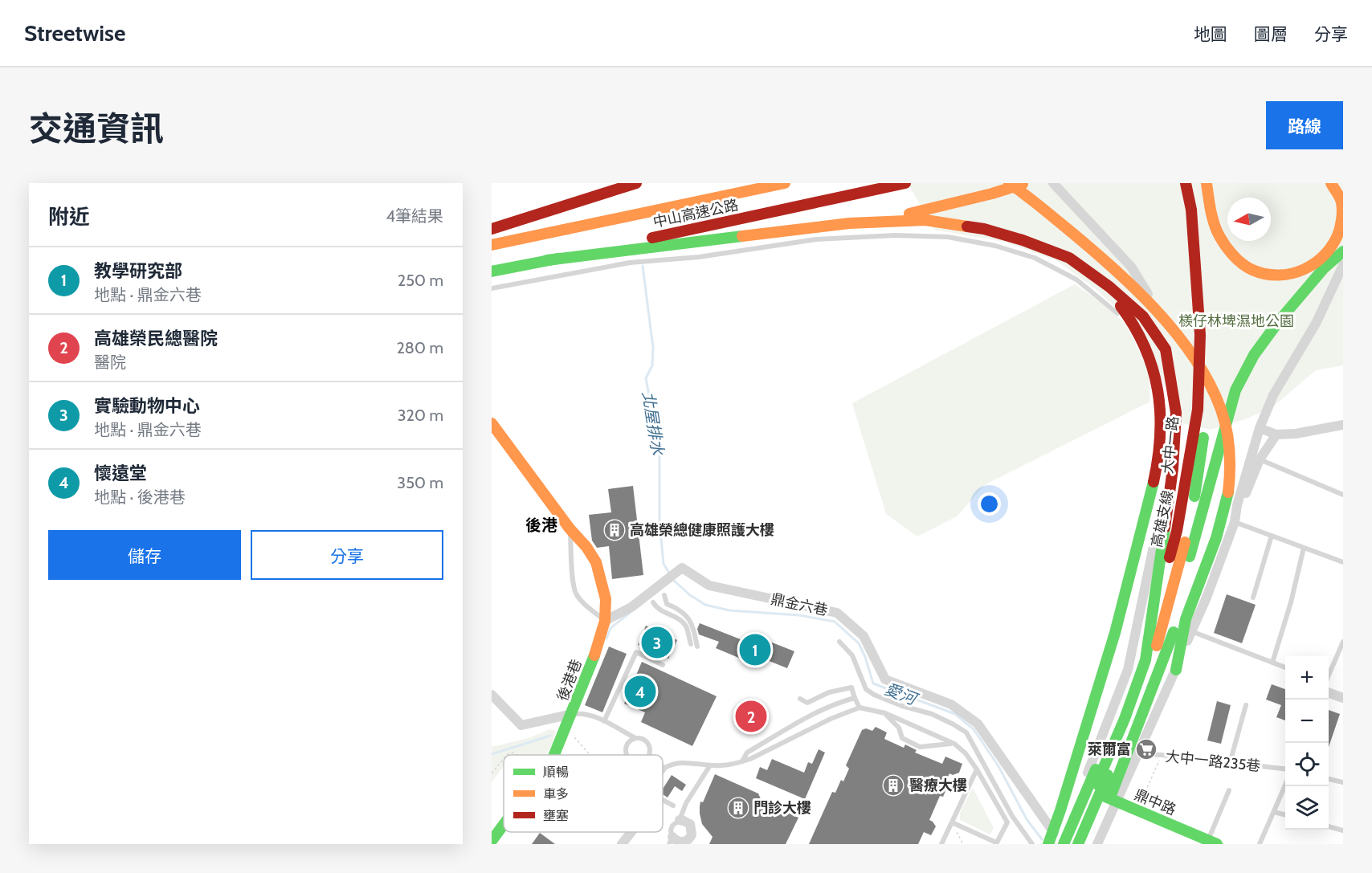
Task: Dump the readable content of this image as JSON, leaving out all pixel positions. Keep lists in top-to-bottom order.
{
  "streets": {
    "main road": [
      "中山高速公路",
      "高雄支線",
      "後港巷",
      "鼎中路"
    ],
    "street": ["大中一路", "鼎金六巷"],
    "lane": ["大中一路235巷"]
  },
  "crossings": [
    ["大中一路", "高雄支線"],
    ["大中一路", "鼎金六巷"],
    ["大中一路", "鼎中路"],
    ["高雄支線", "鼎金六巷"],
    ["鼎金六巷", "後港巷"]
  ],
  "districts": ["後港"],
  "water": ["北屋排水", "愛河"],
  "parks": ["檨仔林埤濕地公園"],
  "places": {
    "building": ["高雄榮總健康照護大樓", "醫療大樓", "門診大樓"],
    "supermarket": ["萊爾富"]
  },
  "legend": ["順暢", "車多", "壅塞"],
  "north": "left",
  "page": {
    "header": "Streetwise",
    "nav": ["地圖", "圖層", "分享"],
    "title": "交通資訊",
    "buttons": [
      "路線",
      ["儲存", "分享"]
    ],
    "heading": ["附近", "4筆結果"],
    "list": [
      {
        "mark": "1",
        "name": "教學研究部",
        "note": "地點 · 鼎金六巷",
        "value": "250 m"
      },
      {
        "mark": "2",
        "name": "高雄榮民總醫院",
        "note": "醫院",
        "value": "280 m"
      },
      {
        "mark": "3",
        "name": "實驗動物中心",
        "note": "地點 · 鼎金六巷",
        "value": "320 m"
      },
      {
        "mark": "4",
        "name": "懷遠堂",
        "note": "地點 · 後港巷",
        "value": "350 m"
      }
    ],
    "pins": [
      "3",
      "1",
      "4",
      "2"
    ],
    "map_buttons": ["+", "−"]
  }
}
